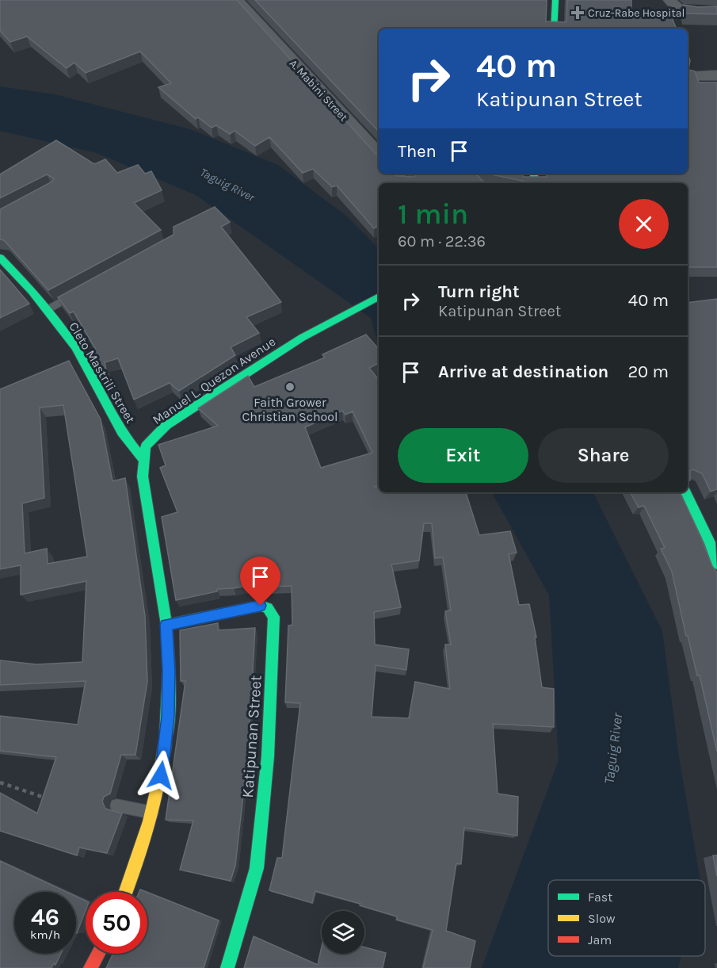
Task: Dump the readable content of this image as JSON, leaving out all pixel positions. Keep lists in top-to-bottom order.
{
  "streets": {
    "main road": ["Cleto Mastrili Street", "Manuel L. Quezon Avenue", "Katipunan Street"],
    "street": ["A. Mabini Street"]
  },
  "crossings": [
    ["Cleto Mastrili Street", "Manuel L. Quezon Avenue"],
    ["Manuel L. Quezon Avenue", "Katipunan Street"]
  ],
  "water": ["Taguig River"],
  "places": {
    "health": ["Cruz-Rabe Hospital"],
    "other": ["Faith Grower Christian School"]
  },
  "legend": ["Fast", "Slow", "Jam"],
  "page": {
    "turn": ["40 m", "Katipunan Street"],
    "then": "Then",
    "heading": ["1 min", "60 m · 22:36"],
    "list": [
      {
        "name": "Turn right",
        "note": "Katipunan Street",
        "value": "40 m"
      },
      {
        "name": "Arrive at destination",
        "value": "20 m"
      }
    ],
    "buttons": ["Exit", "Share"],
    "speed": "46 km/h",
    "limit": "50"
  }
}
